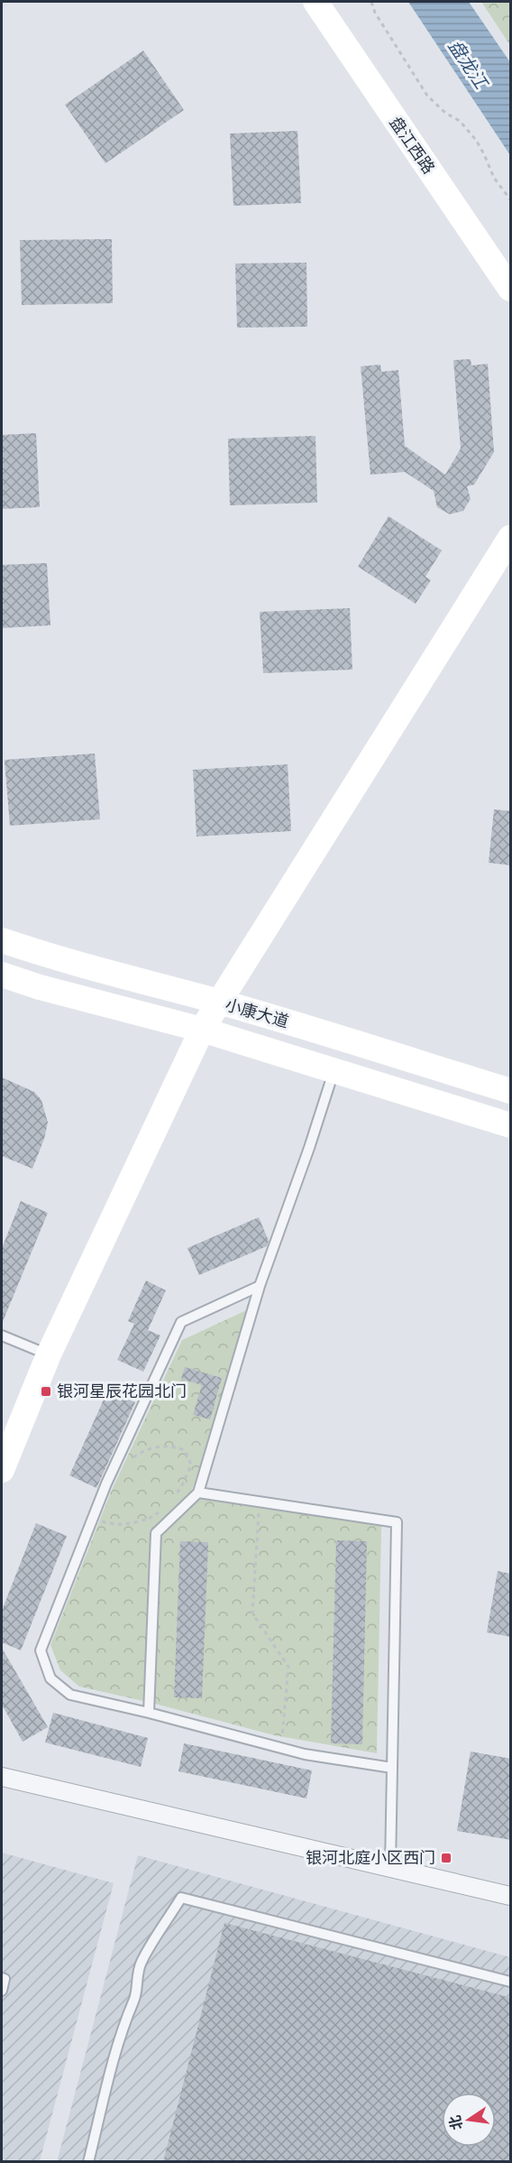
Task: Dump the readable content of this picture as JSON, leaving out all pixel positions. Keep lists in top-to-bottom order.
{
  "streets": {
    "street": ["盘江西路", "小康大道"]
  },
  "water": ["盘龙江"],
  "places": {
    "transit": ["银河星辰花园北门", "银河北庭小区西门"]
  },
  "north": "left"
}
